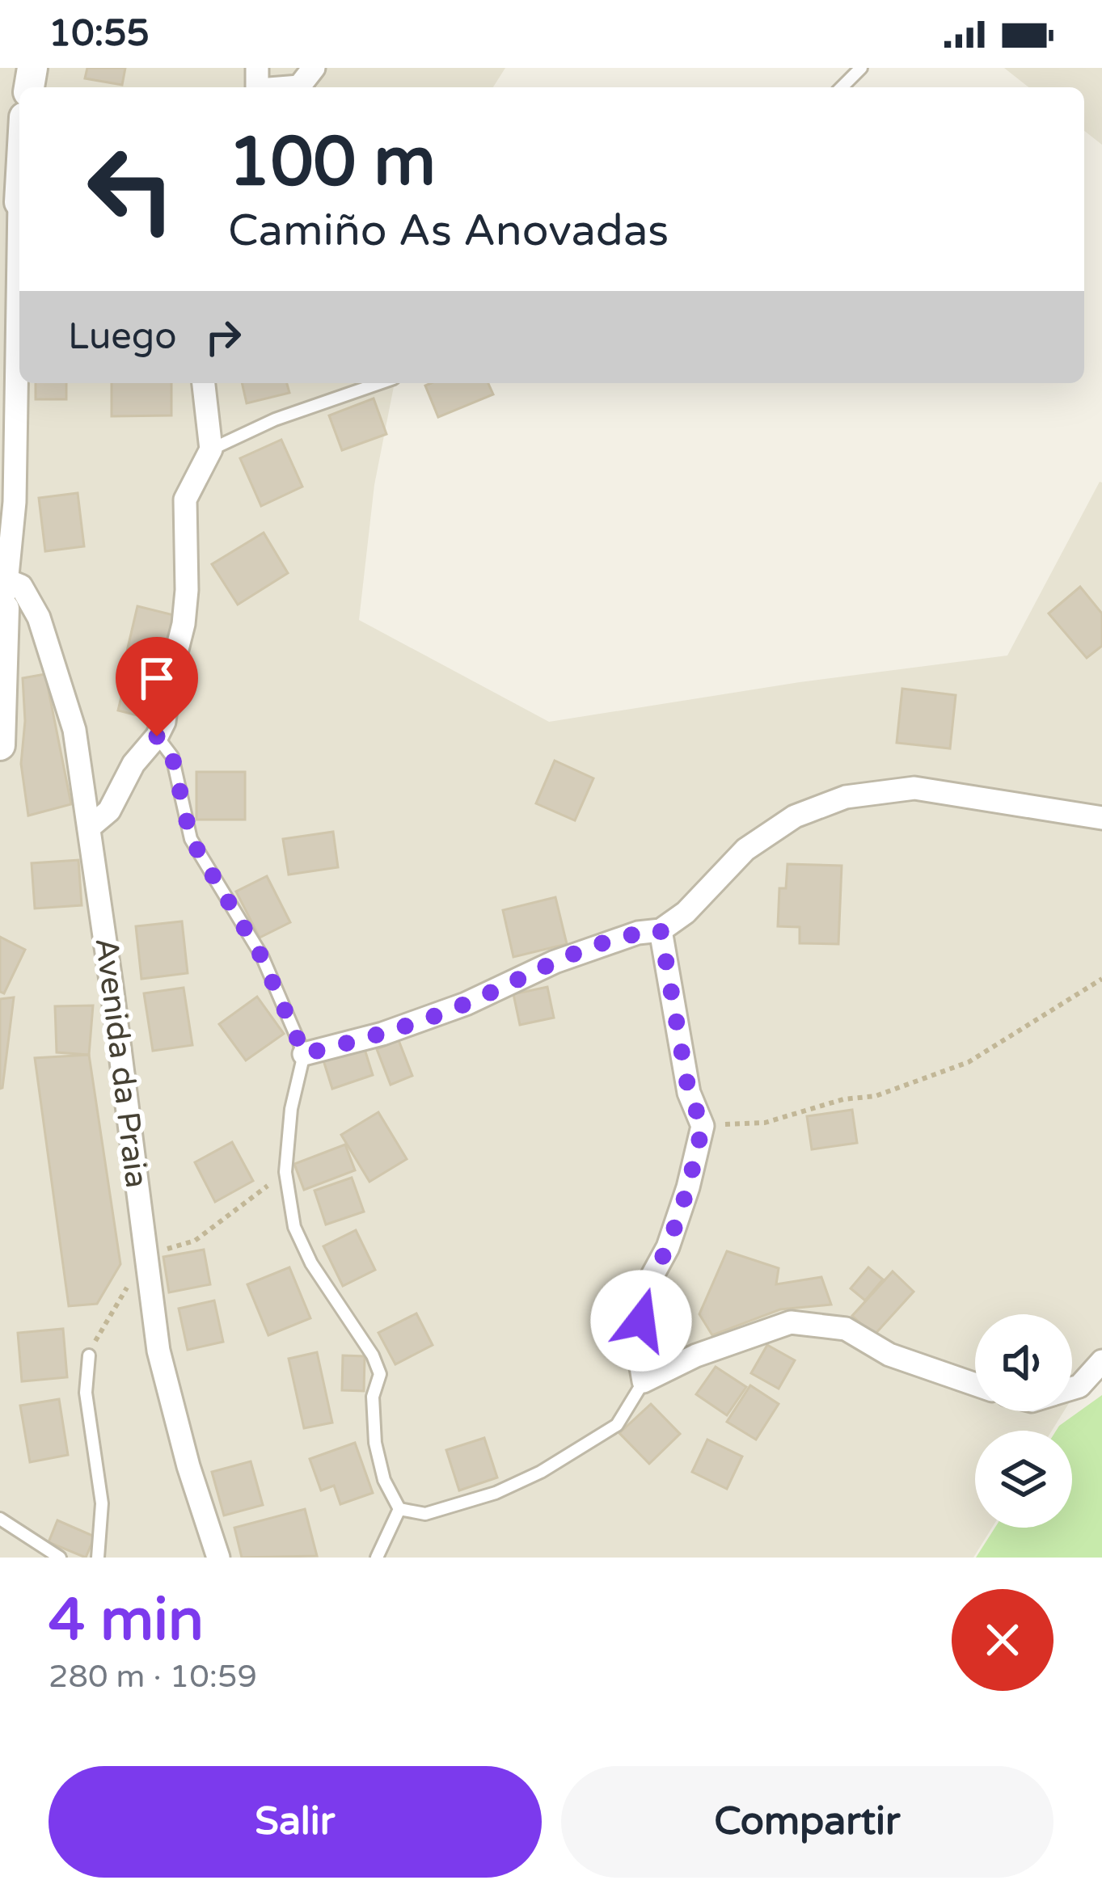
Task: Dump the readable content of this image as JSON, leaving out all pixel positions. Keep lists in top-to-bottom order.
{
  "streets": {
    "street": ["Avenida da Praia"]
  },
  "page": {
    "status": "10:55",
    "turn": ["100 m", "Camiño As Anovadas"],
    "then": "Luego",
    "heading": ["4 min", "280 m · 10:59"],
    "buttons": ["Salir", "Compartir"]
  }
}
